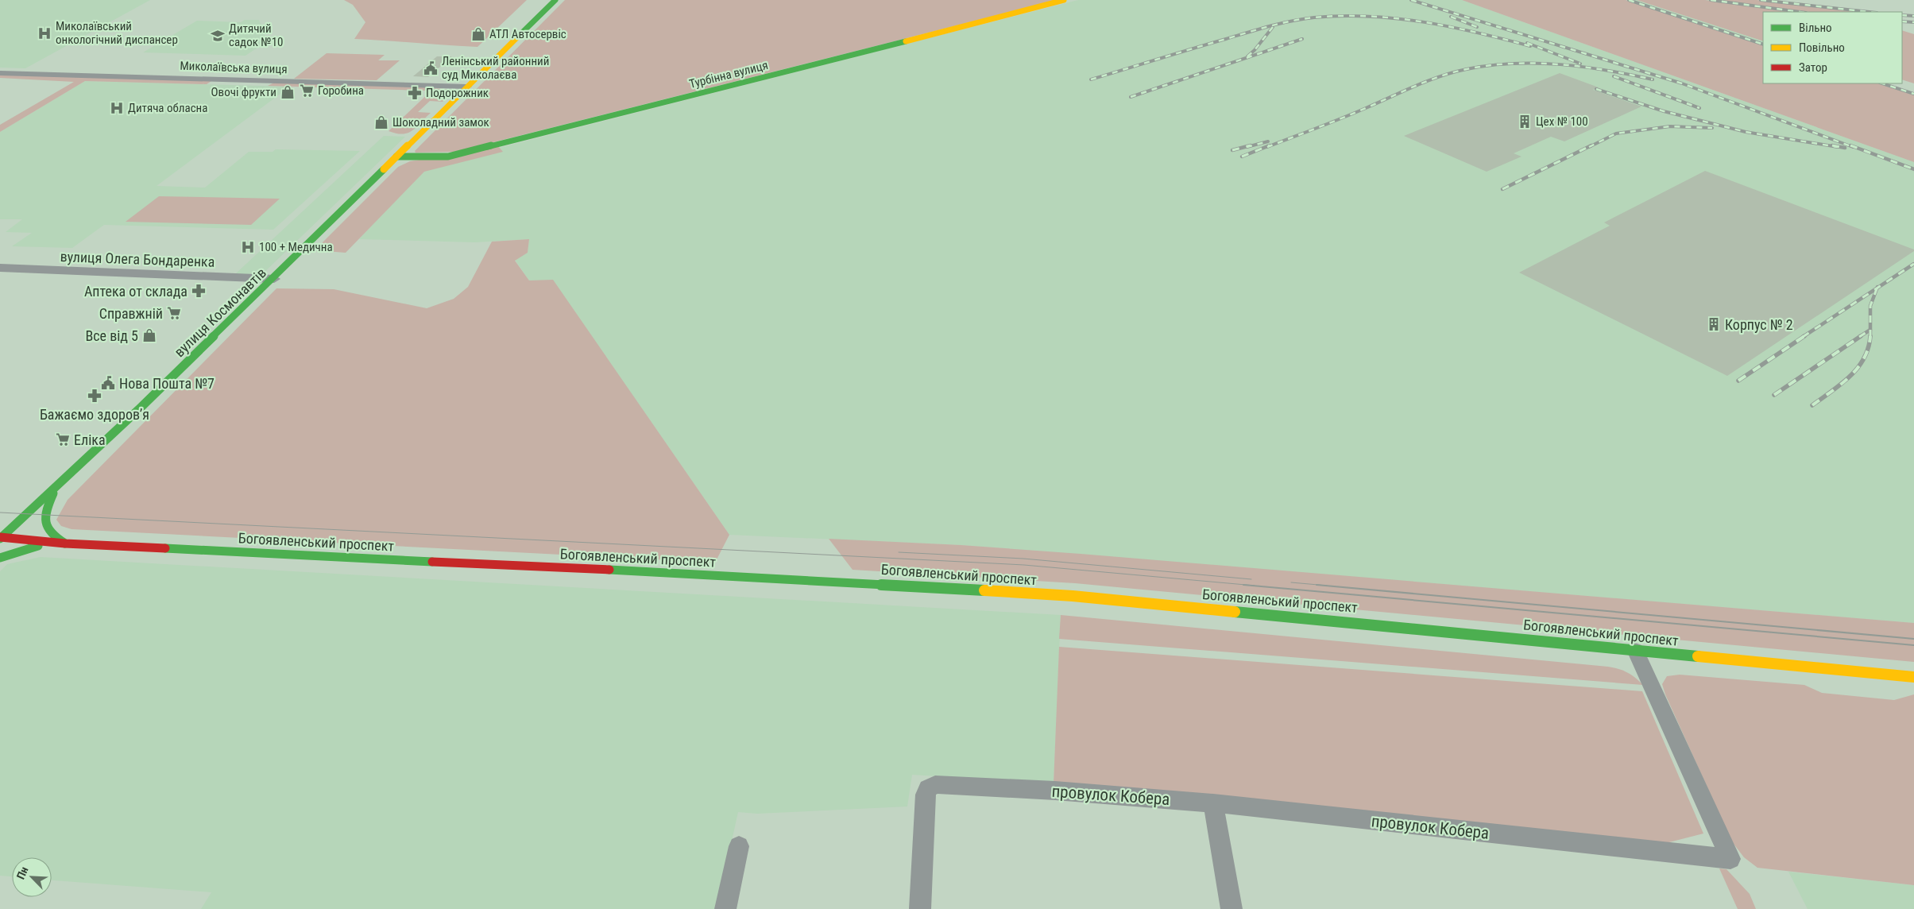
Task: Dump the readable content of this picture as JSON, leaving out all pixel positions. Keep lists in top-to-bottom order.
{
  "streets": {
    "main road": ["Турбінна вулиця", "вулиця Космонавтів", "Богоявленський проспект"],
    "street": ["Миколаївська вулиця", "вулиця Олега Бондаренка", "провулок Кобера"]
  },
  "crossings": [
    ["Миколаївська вулиця", "вулиця Космонавтів"],
    ["Турбінна вулиця", "вулиця Космонавтів"],
    ["вулиця Олега Бондаренка", "вулиця Космонавтів"],
    ["вулиця Космонавтів", "Богоявленський проспект"],
    ["Богоявленський проспект", "провулок Кобера"]
  ],
  "places": {
    "hospital": ["Миколаївський онкологічний диспансер", "Дитяча обласна", "100 + Медична"],
    "shop": [
      "АТЛ Автосервіс",
      "Овочі фрукти",
      "Шоколадний замок",
      "Все від 5"
    ],
    "school or university": ["Дитячий садок №10"],
    "public building": ["Ленінський районний суд Миколаєва", "Нова Пошта №7"],
    "supermarket": ["Горобина", "Справжній", "Еліка"],
    "pharmacy": ["Подорожник", "Аптека от склада", "Бажаємо здоровʼя"],
    "building": ["Цех № 100", "Корпус № 2"]
  },
  "legend": ["Вільно", "Повільно", "Затор"],
  "north": "top left"
}
